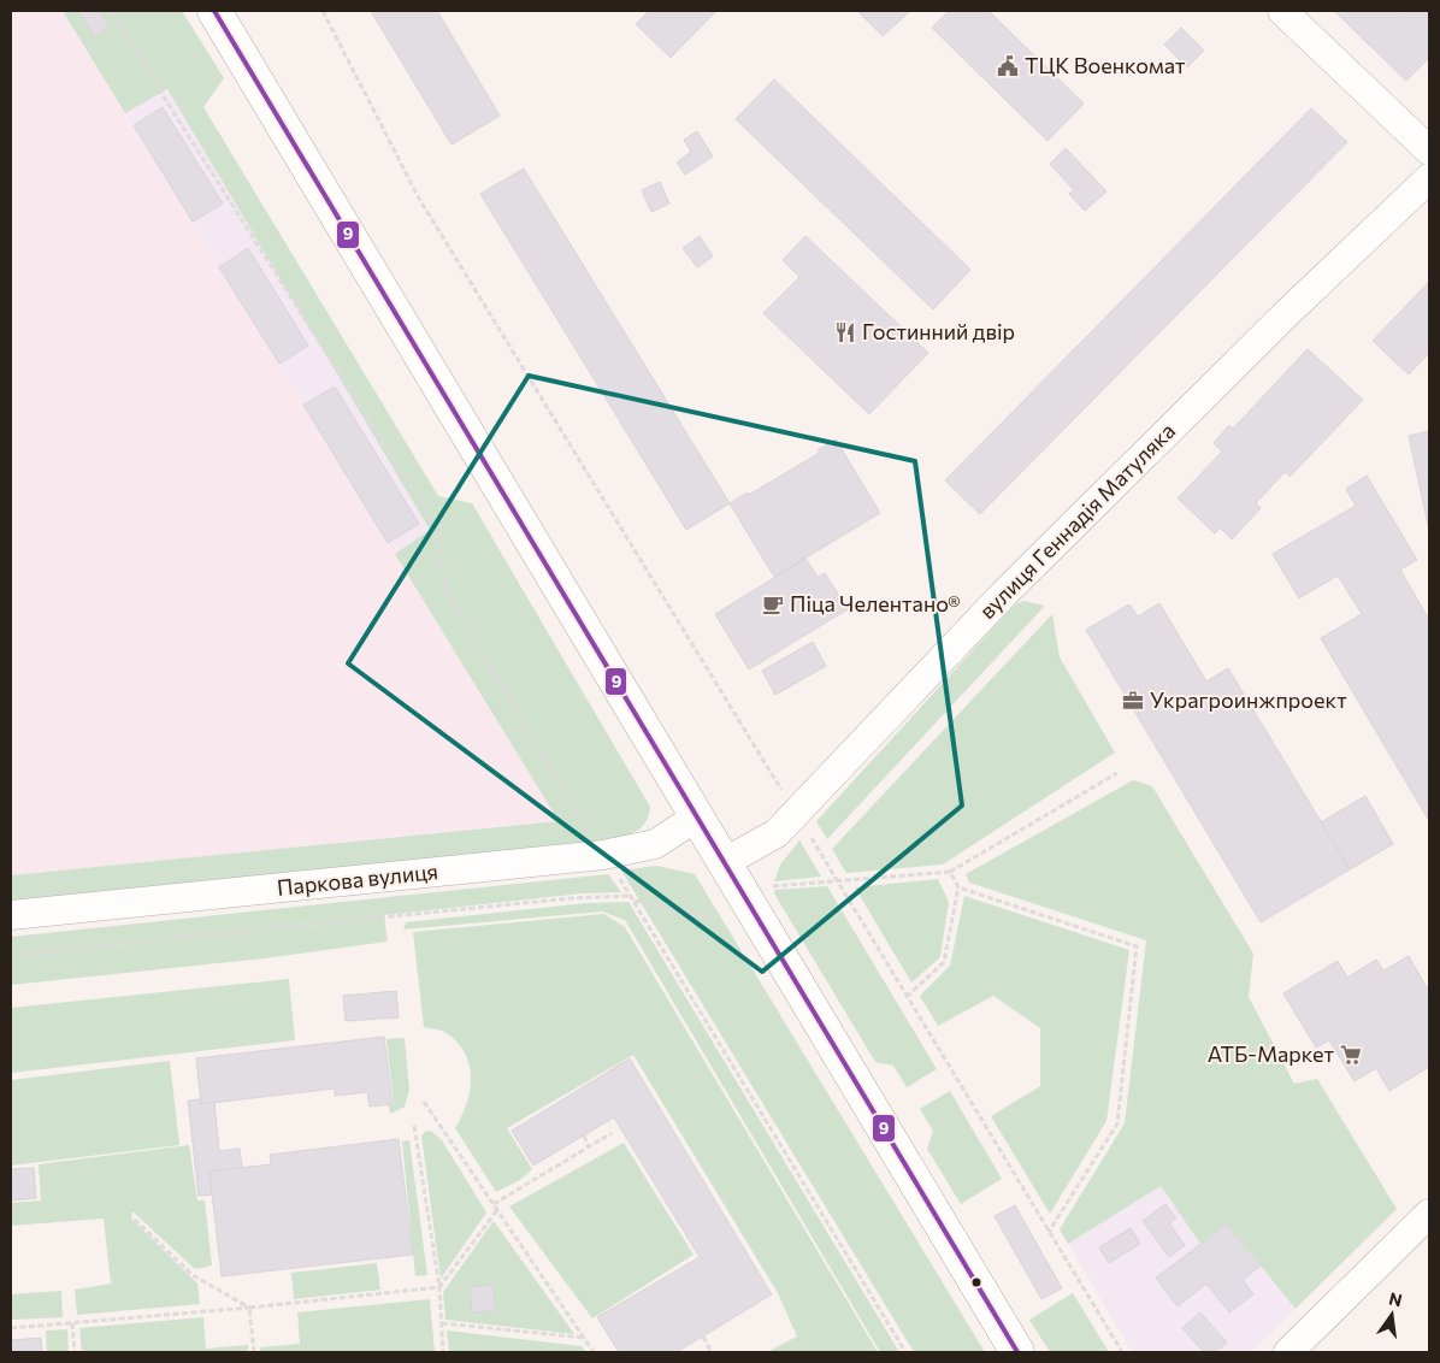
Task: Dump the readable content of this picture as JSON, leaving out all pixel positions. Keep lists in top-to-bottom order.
{
  "streets": {
    "street": ["вулиця Геннадія Матуляка", "Паркова вулиця"]
  },
  "places": {
    "public building": ["ТЦК Военкомат"],
    "restaurant": ["Гостинний двір"],
    "cafe": ["Піца Челентано®"],
    "office": ["Украгроинжпроект"],
    "supermarket": ["АТБ-Маркет"]
  },
  "lines": ["transit line 9"],
  "north": "top"
}
